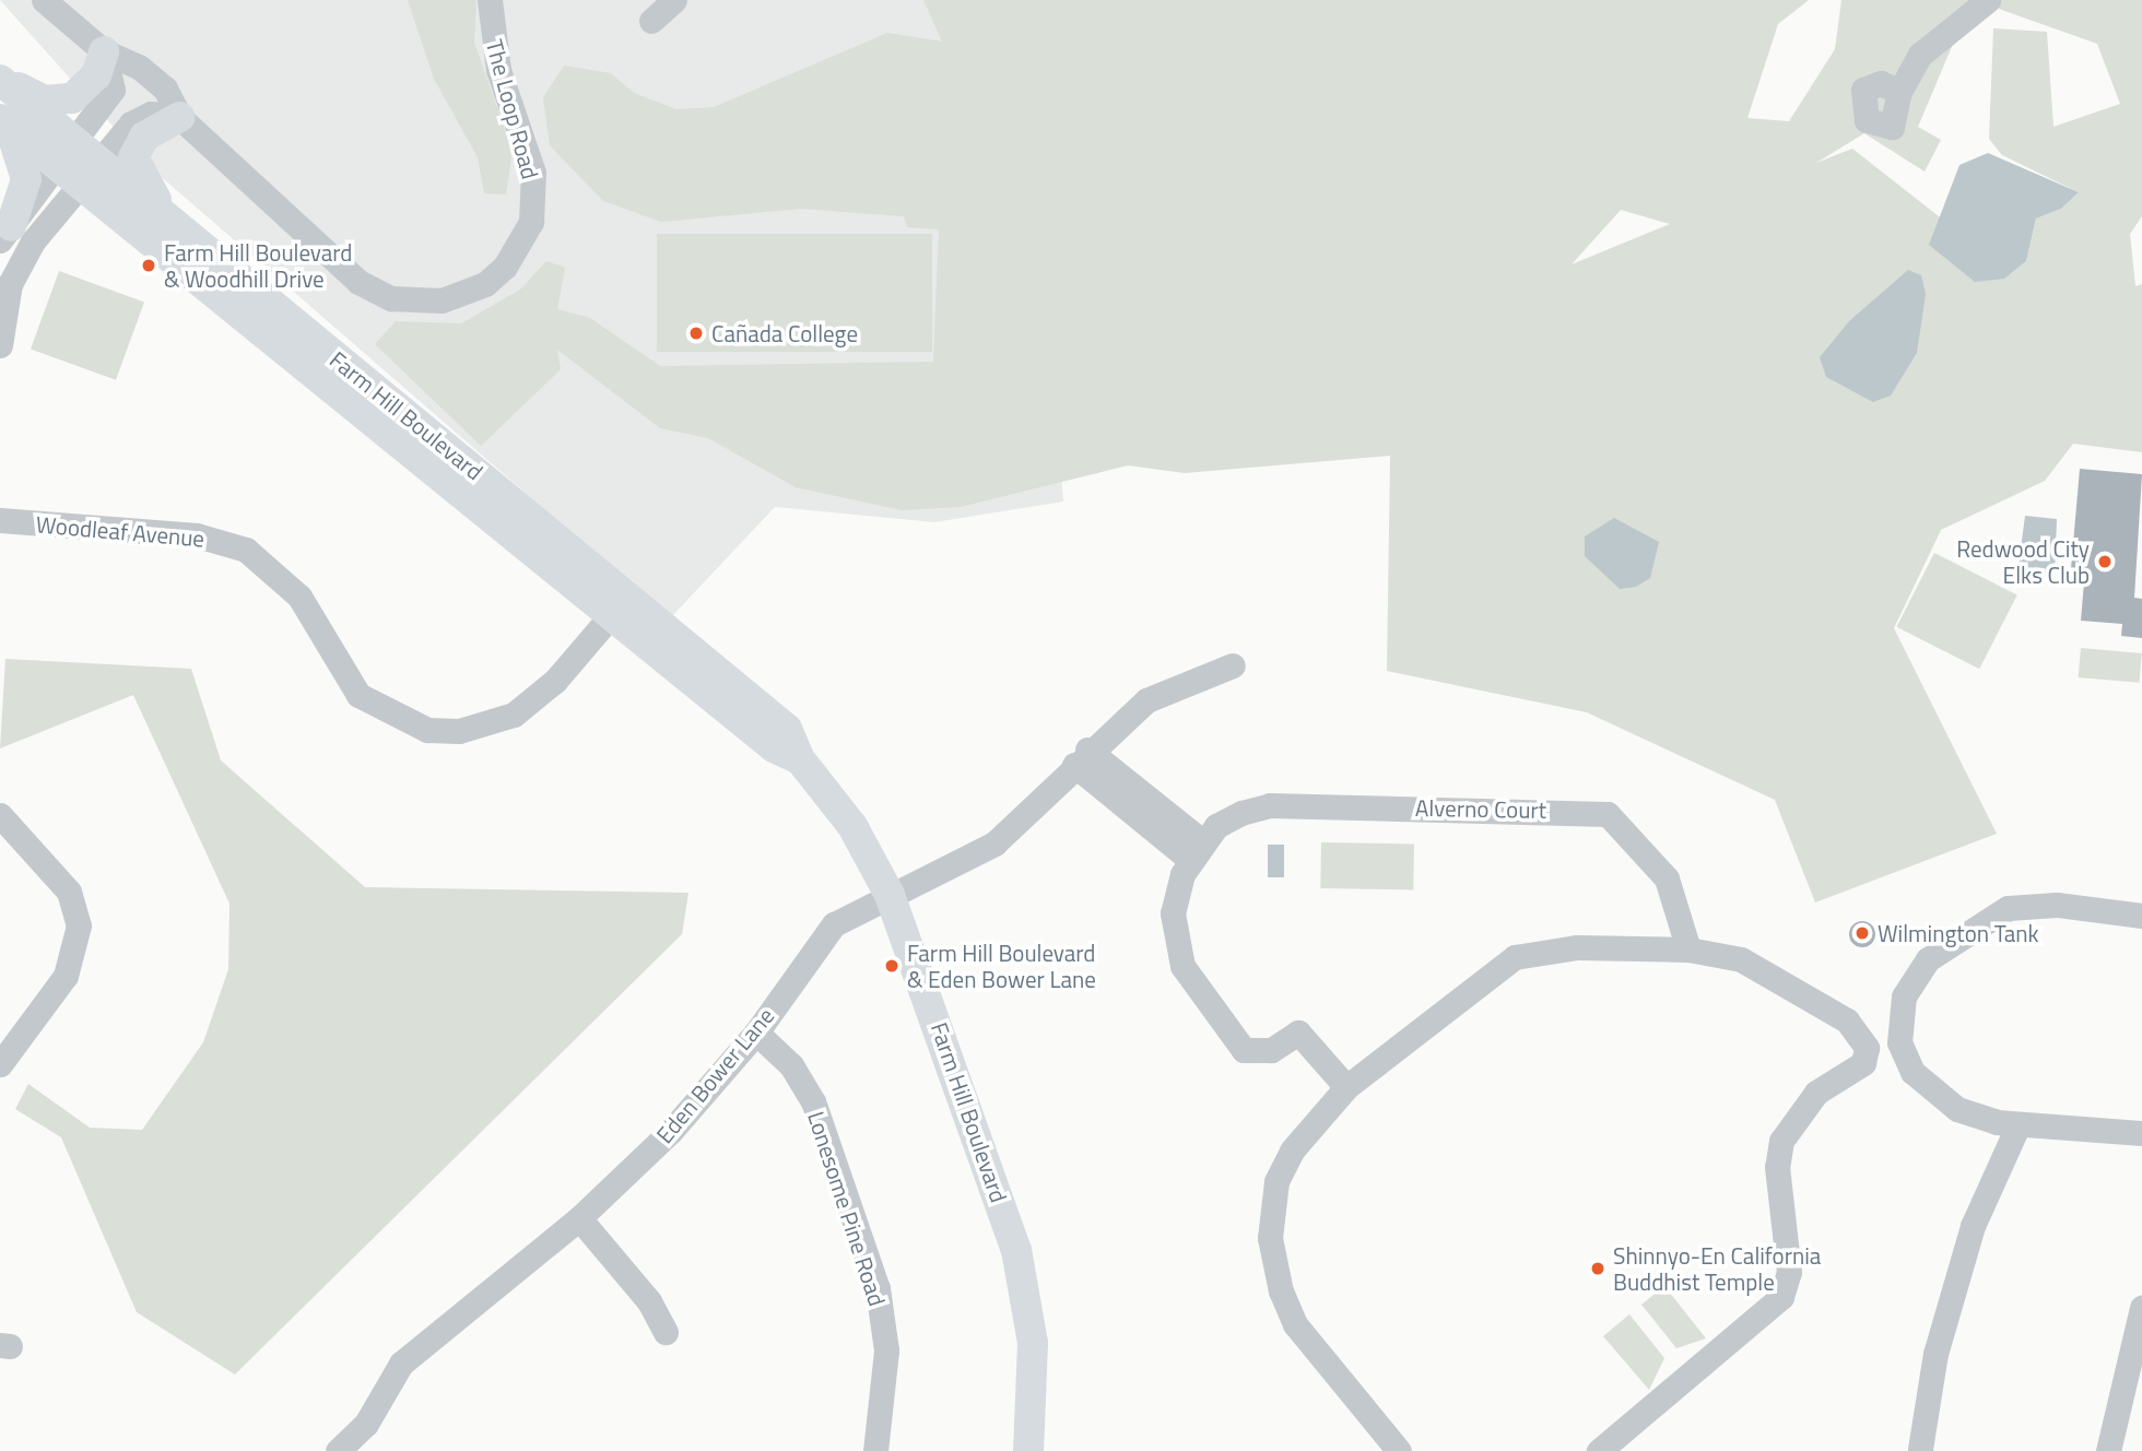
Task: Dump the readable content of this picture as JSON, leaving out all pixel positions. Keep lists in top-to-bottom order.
{
  "streets": {
    "main road": ["Farm Hill Boulevard"],
    "street": [
      "The Loop Road",
      "Woodleaf Avenue",
      "Alverno Court",
      "Eden Bower Lane",
      "Lonesome Pine Road"
    ]
  },
  "crossings": [
    ["Farm Hill Boulevard", "Woodleaf Avenue"],
    ["Farm Hill Boulevard", "Eden Bower Lane"],
    ["Eden Bower Lane", "Lonesome Pine Road"]
  ],
  "places": [
    "Farm Hill Boulevard & Woodhill Drive",
    "Cañada College",
    "Redwood City Elks Club",
    "Wilmington Tank",
    "Farm Hill Boulevard & Eden Bower Lane",
    "Shinnyo-En California Buddhist Temple"
  ]
}
